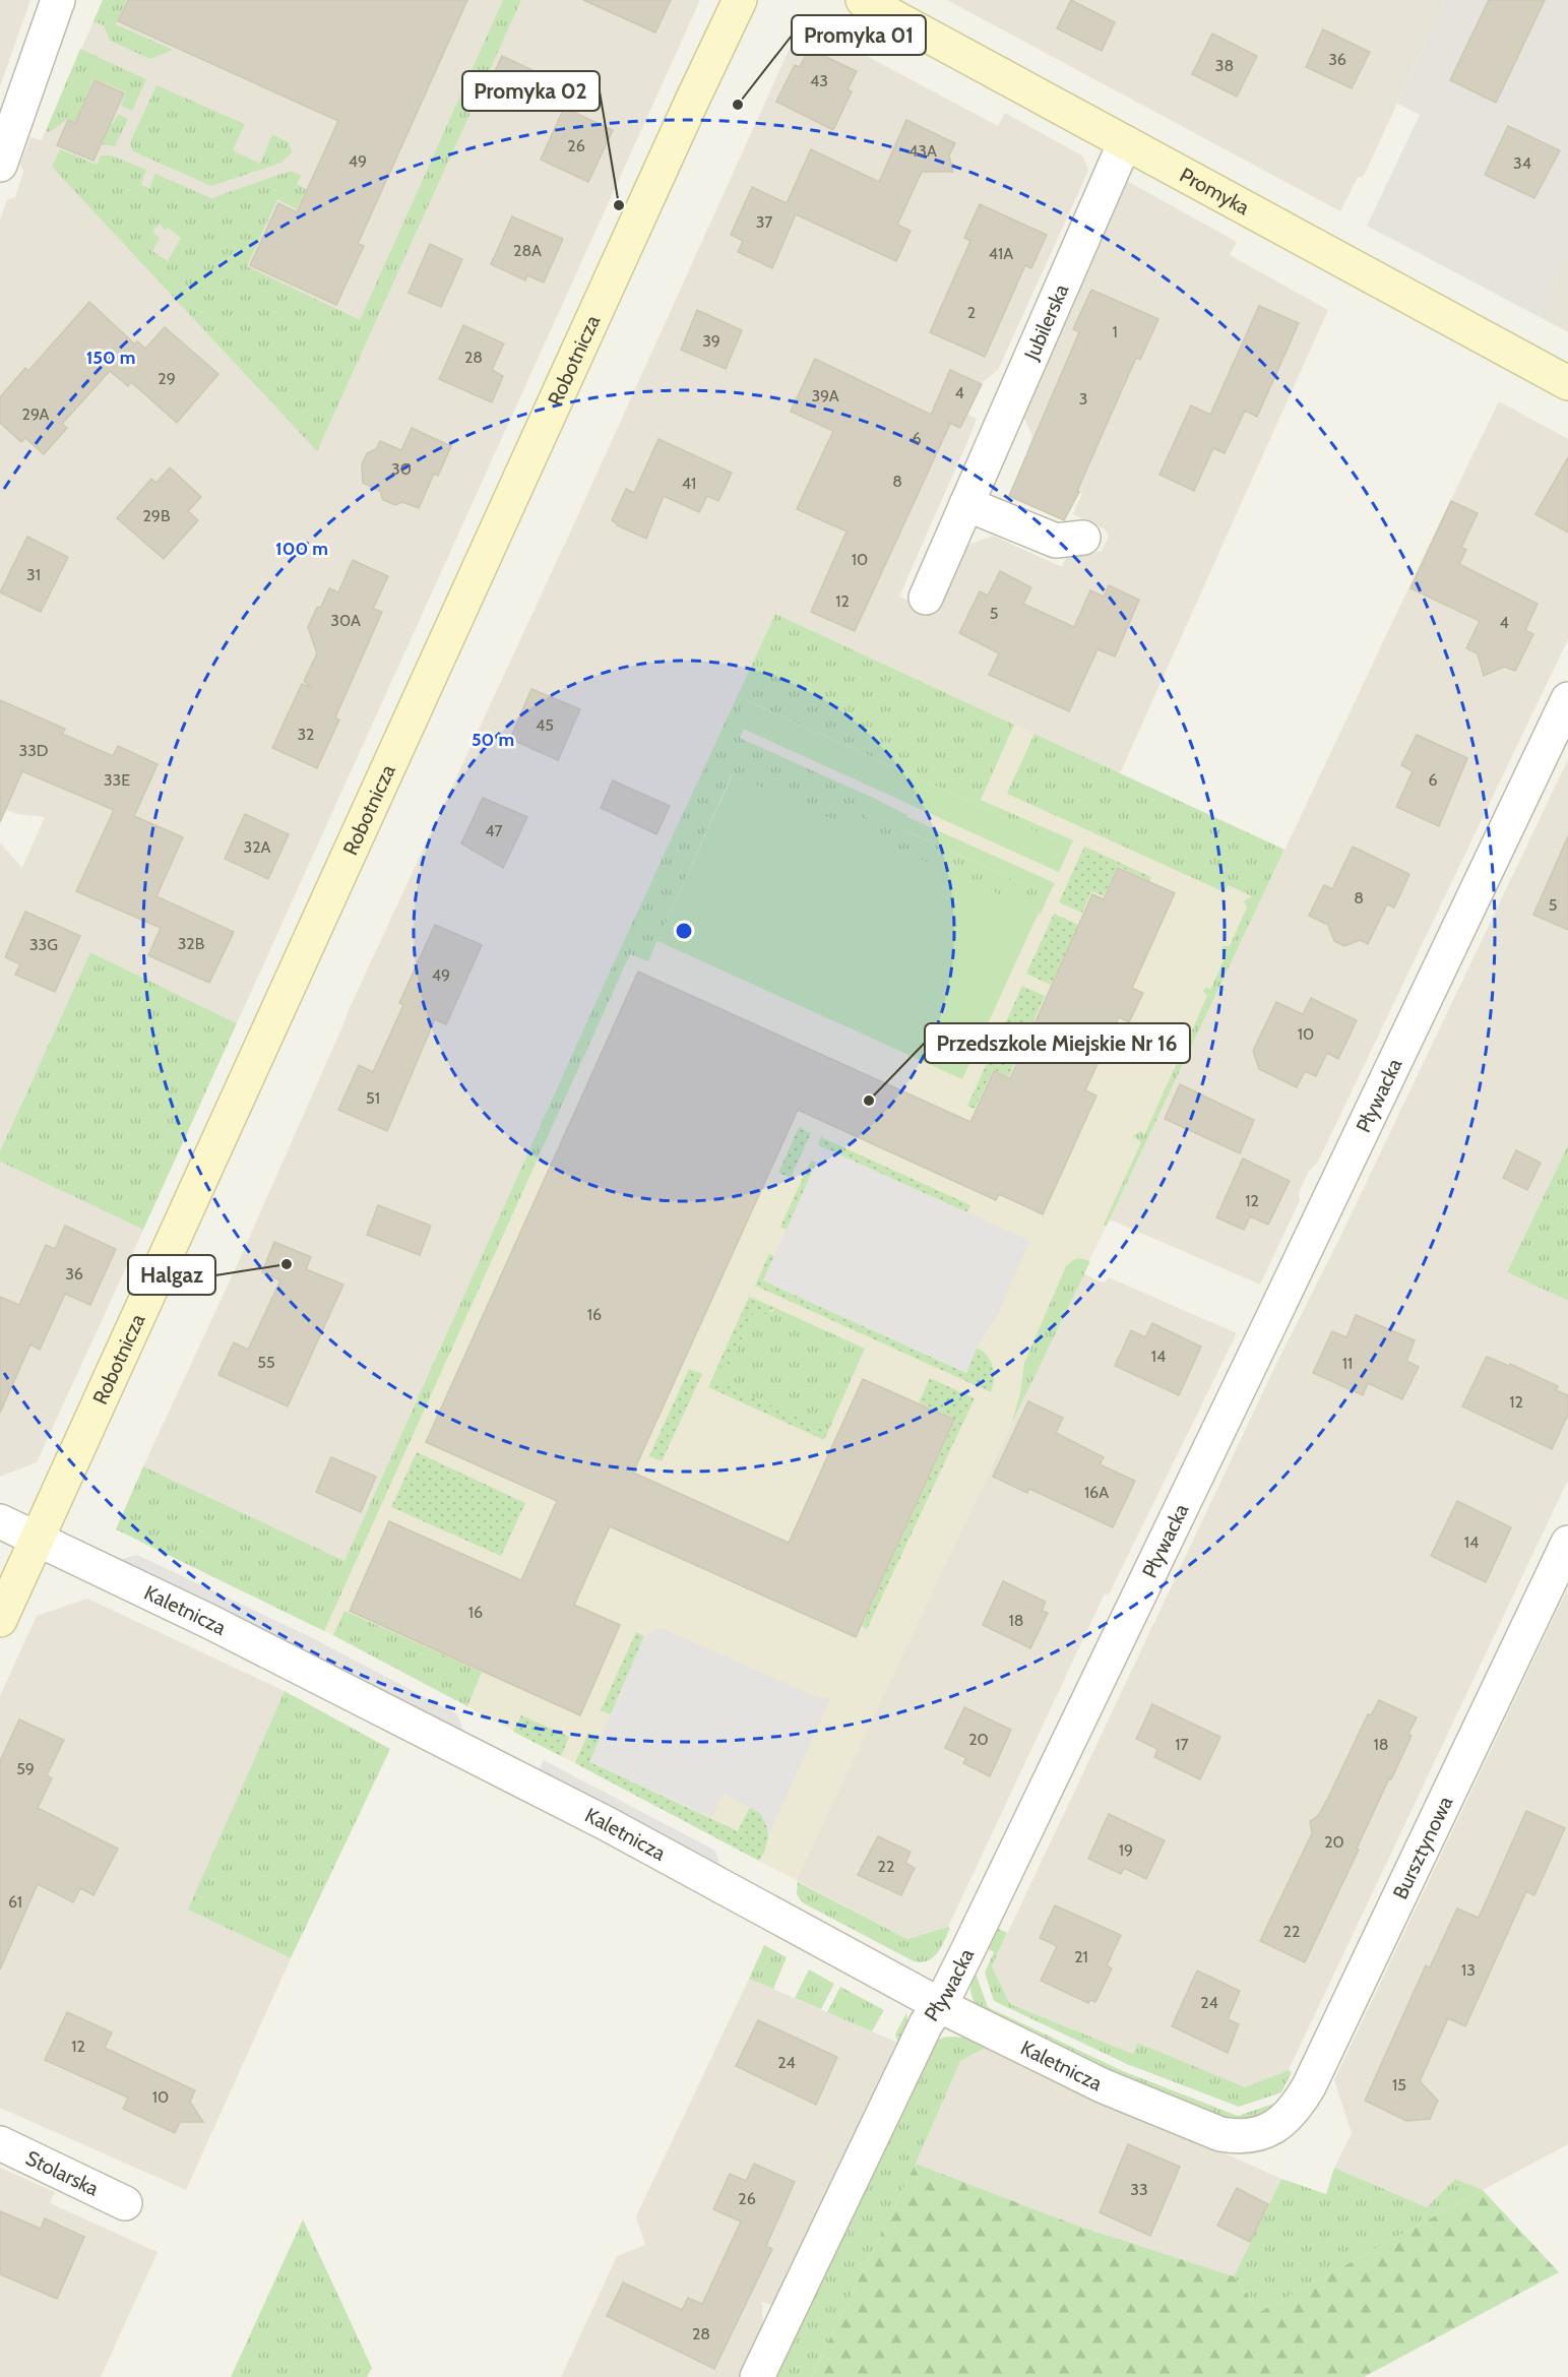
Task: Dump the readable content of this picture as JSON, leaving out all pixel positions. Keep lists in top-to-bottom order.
{
  "streets": {
    "street": [
      "Promyka",
      "Jubilerska",
      "Robotnicza",
      "Pływacka",
      "Kaletnicza",
      "Bursztynowa",
      "Stolarska"
    ]
  },
  "crossings": [
    ["Promyka", "Jubilerska"],
    ["Robotnicza", "Kaletnicza"],
    ["Pływacka", "Kaletnicza"],
    ["Kaletnicza", "Bursztynowa"]
  ],
  "places": [
    "Promyka 01",
    "Promyka 02",
    "Przedszkole Miejskie Nr 16",
    "Halgaz"
  ],
  "house_numbers": [
    "36",
    "38",
    "43",
    "26",
    "43A",
    "49",
    "34",
    "37",
    "28A",
    "41A",
    "2",
    "1",
    "39",
    "28",
    "29",
    "4",
    "39A",
    "3",
    "29A",
    "6",
    "30",
    "8",
    "41",
    "29B",
    "10",
    "31",
    "12",
    "5",
    "30A",
    "4",
    "45",
    "32",
    "33D",
    "33E",
    "6",
    "47",
    "32A",
    "8",
    "5",
    "32B",
    "33G",
    "49",
    "10",
    "51",
    "12",
    "36",
    "16",
    "14",
    "55",
    "11",
    "12",
    "16A",
    "14",
    "16",
    "18",
    "20",
    "17",
    "18",
    "59",
    "20",
    "19",
    "22",
    "61",
    "22",
    "21",
    "13",
    "24",
    "12",
    "24",
    "15",
    "10",
    "33",
    "26",
    "28"
  ],
  "rings": ["150 m", "100 m", "50 m"]
}
